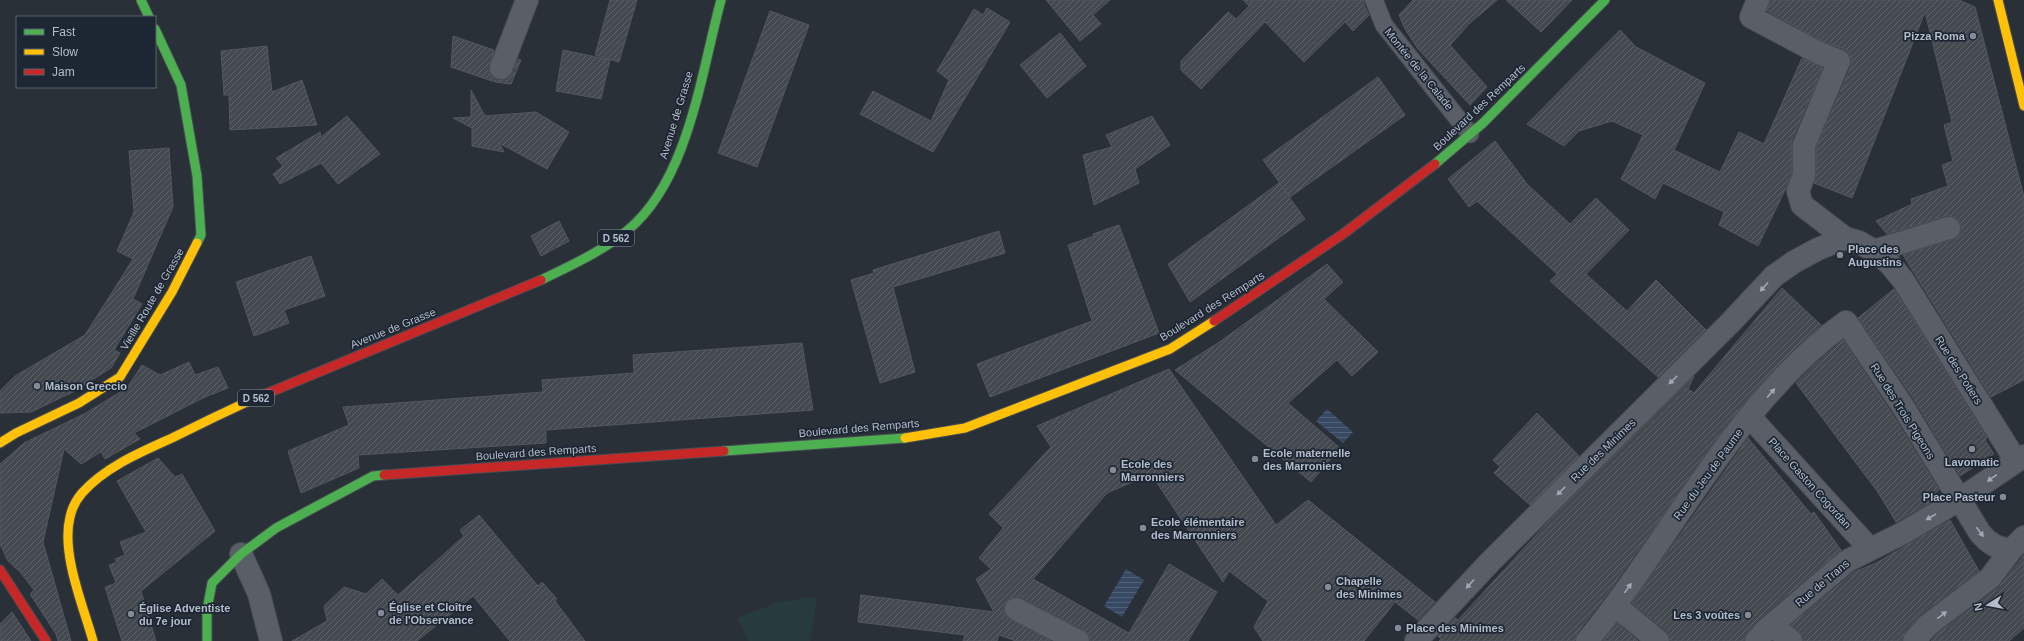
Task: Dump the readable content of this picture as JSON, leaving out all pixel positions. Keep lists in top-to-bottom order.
{
  "streets": {
    "street": [
      "Boulevard des Remparts",
      "Avenue de Grasse",
      "D 562",
      "Vieille Route de Grasse",
      "Rue des Potiers",
      "Rue des Trois Pigeons",
      "Rue des Minimes",
      "Rue du Jeu de Paume",
      "Place Gaston Cogordan",
      "Rue de Trans"
    ],
    "lane": ["Montée de la Calade"]
  },
  "crossings": [
    ["Montée de la Calade", "Boulevard des Remparts"],
    ["Rue des Trois Pigeons", "Rue du Jeu de Paume"],
    ["Rue des Trois Pigeons", "Rue de Trans"],
    ["Rue du Jeu de Paume", "Place Gaston Cogordan"],
    ["Place Gaston Cogordan", "Rue de Trans"]
  ],
  "one_way": ["Rue des Minimes", "Rue du Jeu de Paume"],
  "places": [
    "Pizza Roma",
    "Place des Augustins",
    "Maison Greccio",
    "Lavomatic",
    "Ecole maternelle des Marroniers",
    "Ecole des Marronniers",
    "Place Pasteur",
    "Ecole élémentaire des Marronniers",
    "Chapelle des Minimes",
    "Église et Cloître de l'Observance",
    "Église Adventiste du 7e jour",
    "Les 3 voûtes",
    "Place des Minimes"
  ],
  "legend": ["Fast", "Slow", "Jam"],
  "north": "left"
}
